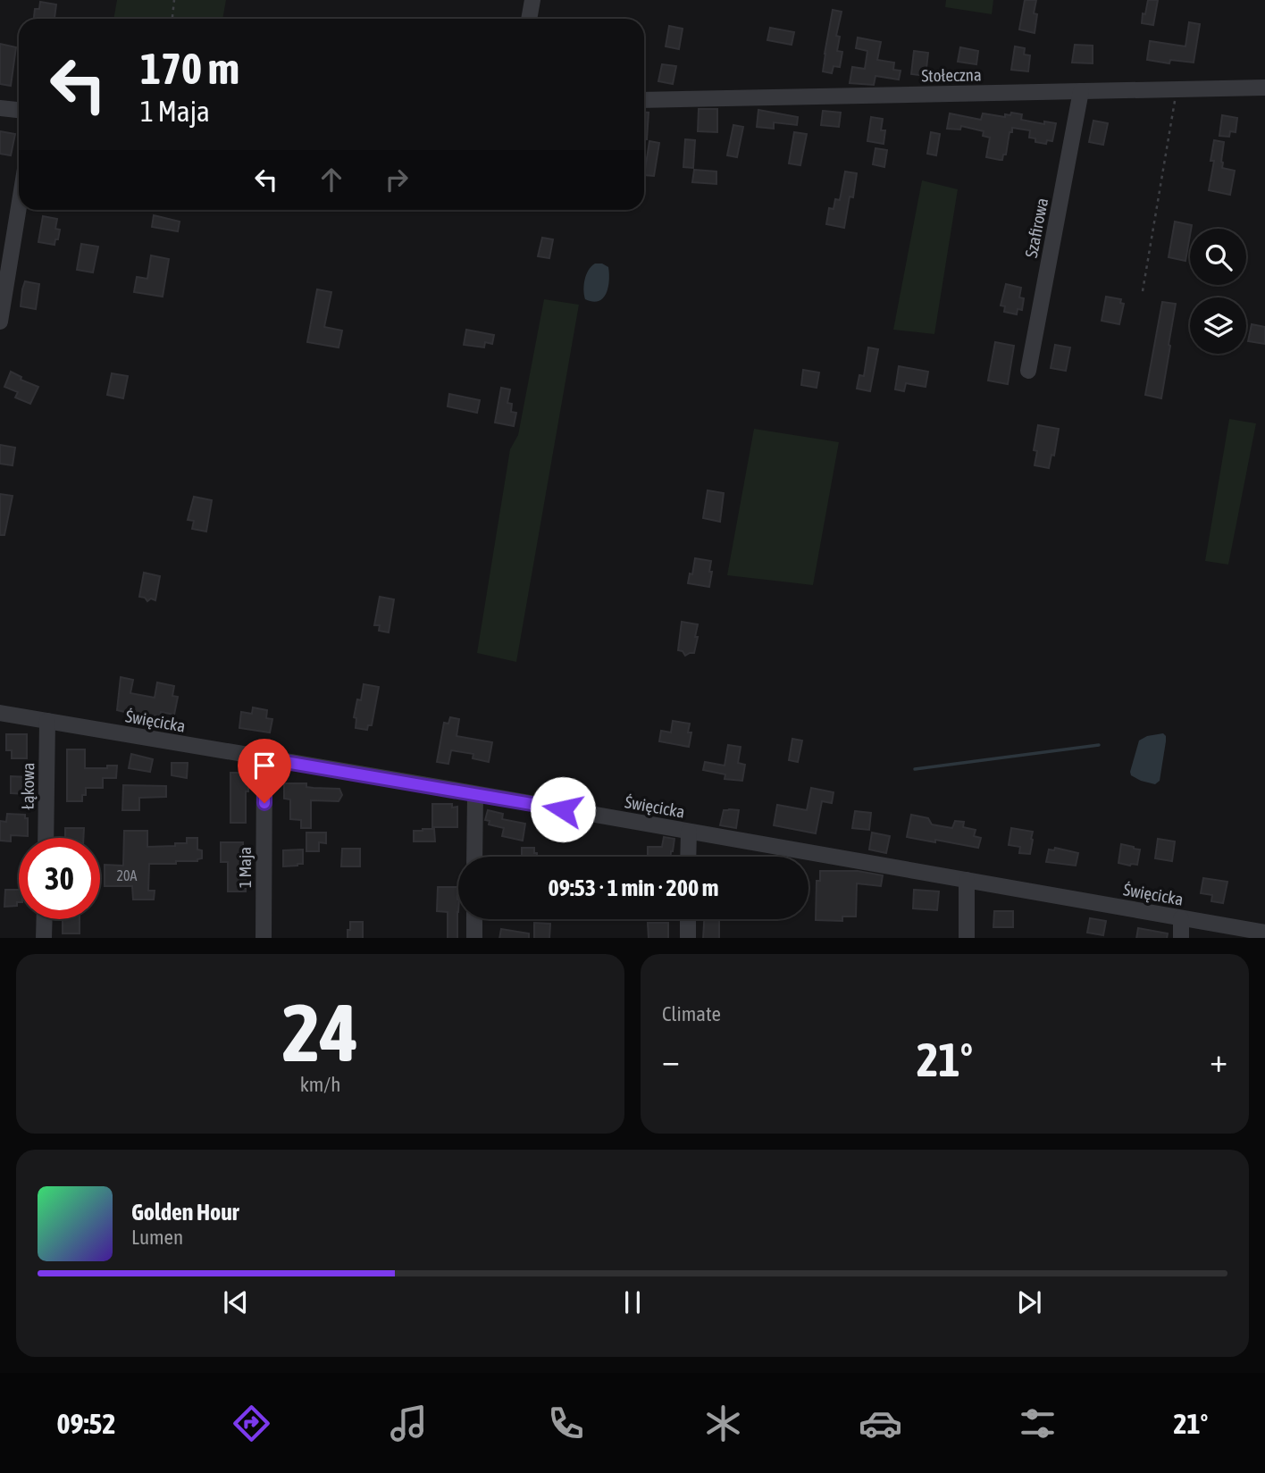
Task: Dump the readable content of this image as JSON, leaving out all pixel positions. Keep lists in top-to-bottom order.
{
  "streets": {
    "street": [
      "Stołeczna",
      "Szafirowa",
      "Święcicka",
      "Łąkowa",
      "1 Maja"
    ]
  },
  "crossings": [
    ["Stołeczna", "Szafirowa"],
    ["Święcicka", "Łąkowa"],
    ["Święcicka", "1 Maja"]
  ],
  "house_numbers": ["20A"],
  "page": {
    "turn": ["170 m", "1 Maja"],
    "limit": "30",
    "trip": "09:53 · 1 min · 200 m",
    "tile": [
      ["24", "km/h"],
      "Climate"
    ],
    "heat": ["−", "21°", "+"],
    "song": ["Golden Hour", "Lumen"],
    "tabs": ["09:52", "21°"]
  }
}
